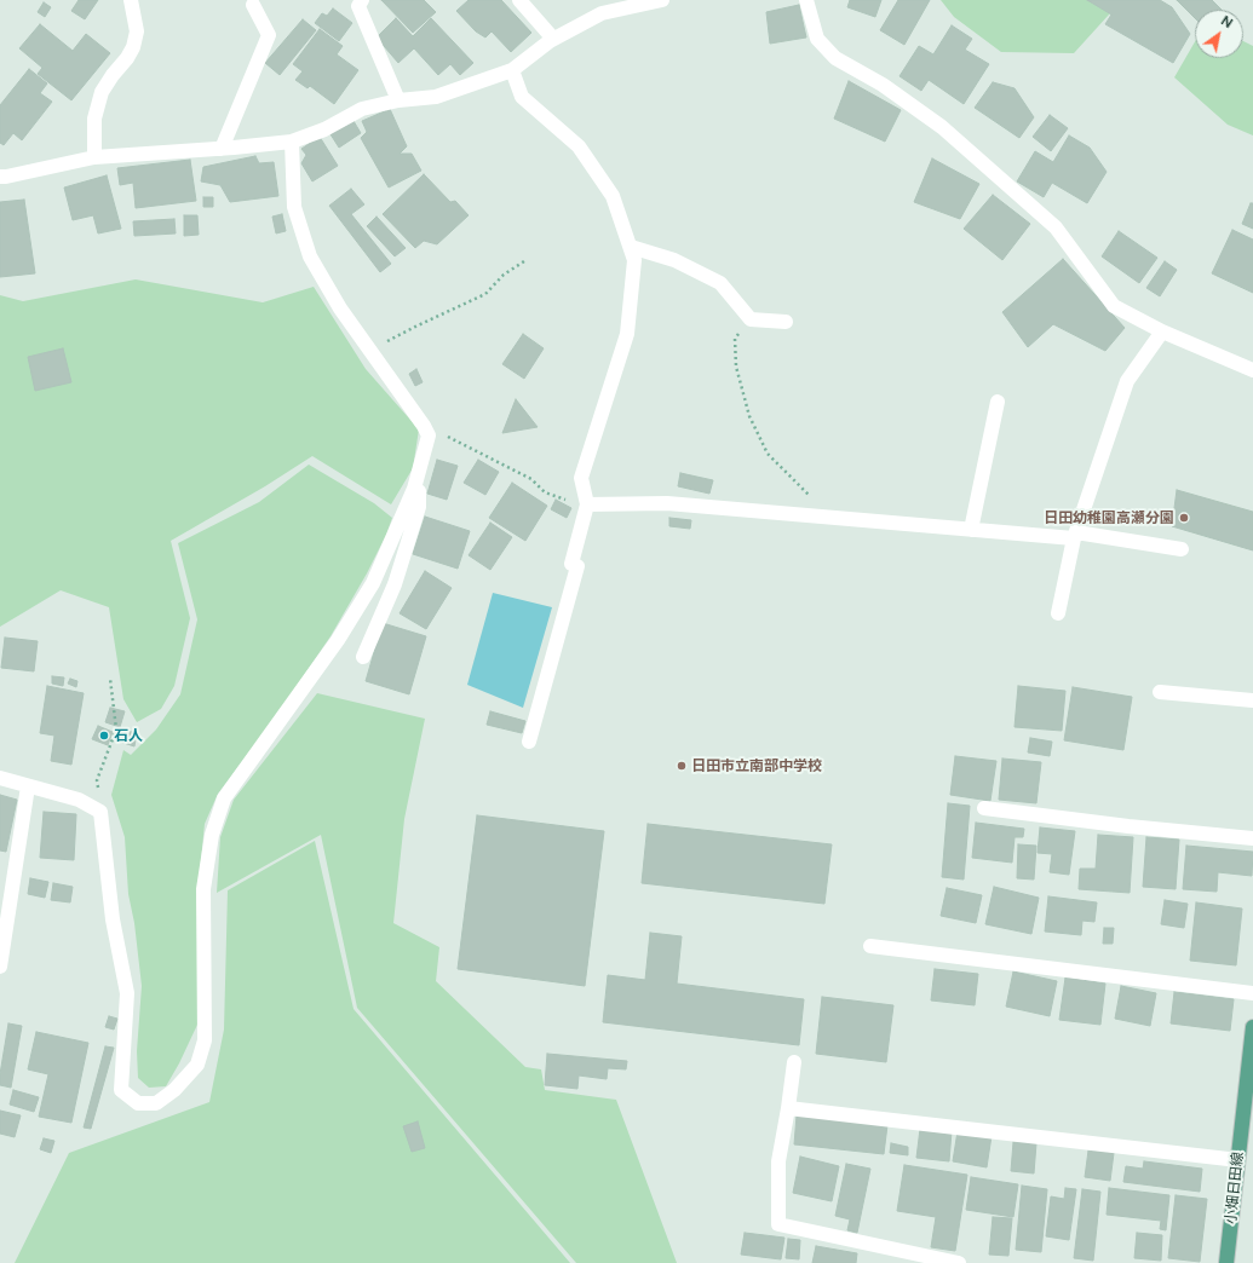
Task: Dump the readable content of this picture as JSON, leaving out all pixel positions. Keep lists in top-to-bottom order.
{
  "streets": {
    "main road": ["小畑日田線"]
  },
  "places": ["日田幼稚園高瀬分園", "石人", "日田市立南部中学校"],
  "north": "top right"
}
